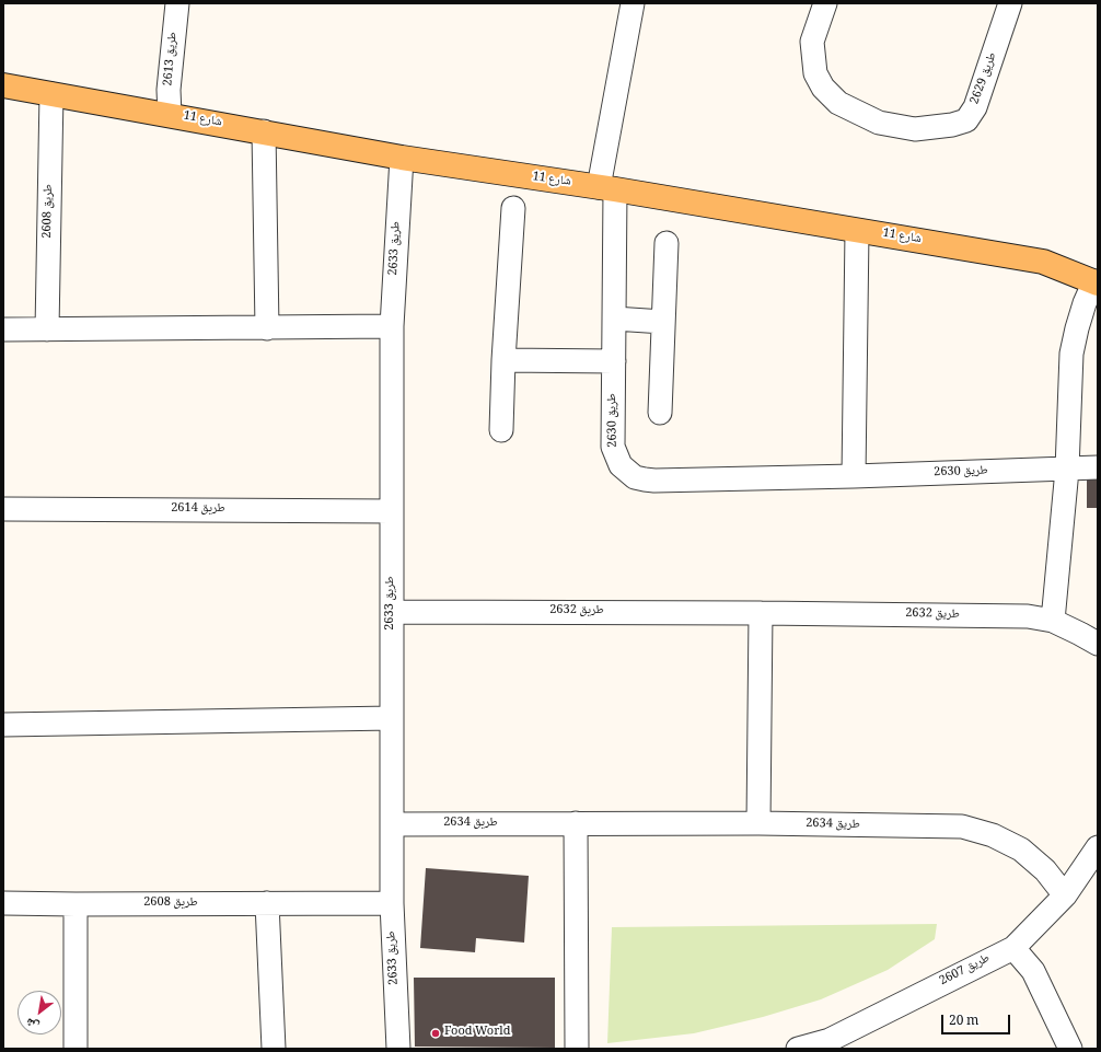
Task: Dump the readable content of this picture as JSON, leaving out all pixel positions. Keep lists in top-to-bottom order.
{
  "streets": {
    "main road": ["شارع 11"],
    "street": [
      "طريق 2613",
      "طريق 2629",
      "طريق 2608",
      "طريق 2633",
      "طريق 2630",
      "طريق 2614",
      "طريق 2632",
      "طريق 2634",
      "طريق 2607"
    ]
  },
  "crossings": [
    ["طريق 2613", "شارع 11"],
    ["شارع 11", "طريق 2608"],
    ["شارع 11", "طريق 2633"],
    ["شارع 11", "طريق 2630"],
    ["طريق 2608", "طريق 2633"],
    ["طريق 2633", "طريق 2614"],
    ["طريق 2633", "طريق 2632"],
    ["طريق 2633", "طريق 2634"],
    ["طريق 2634", "طريق 2607"]
  ],
  "places": ["Food World"],
  "scale_bar": "20 m",
  "north": "bottom left"
}
